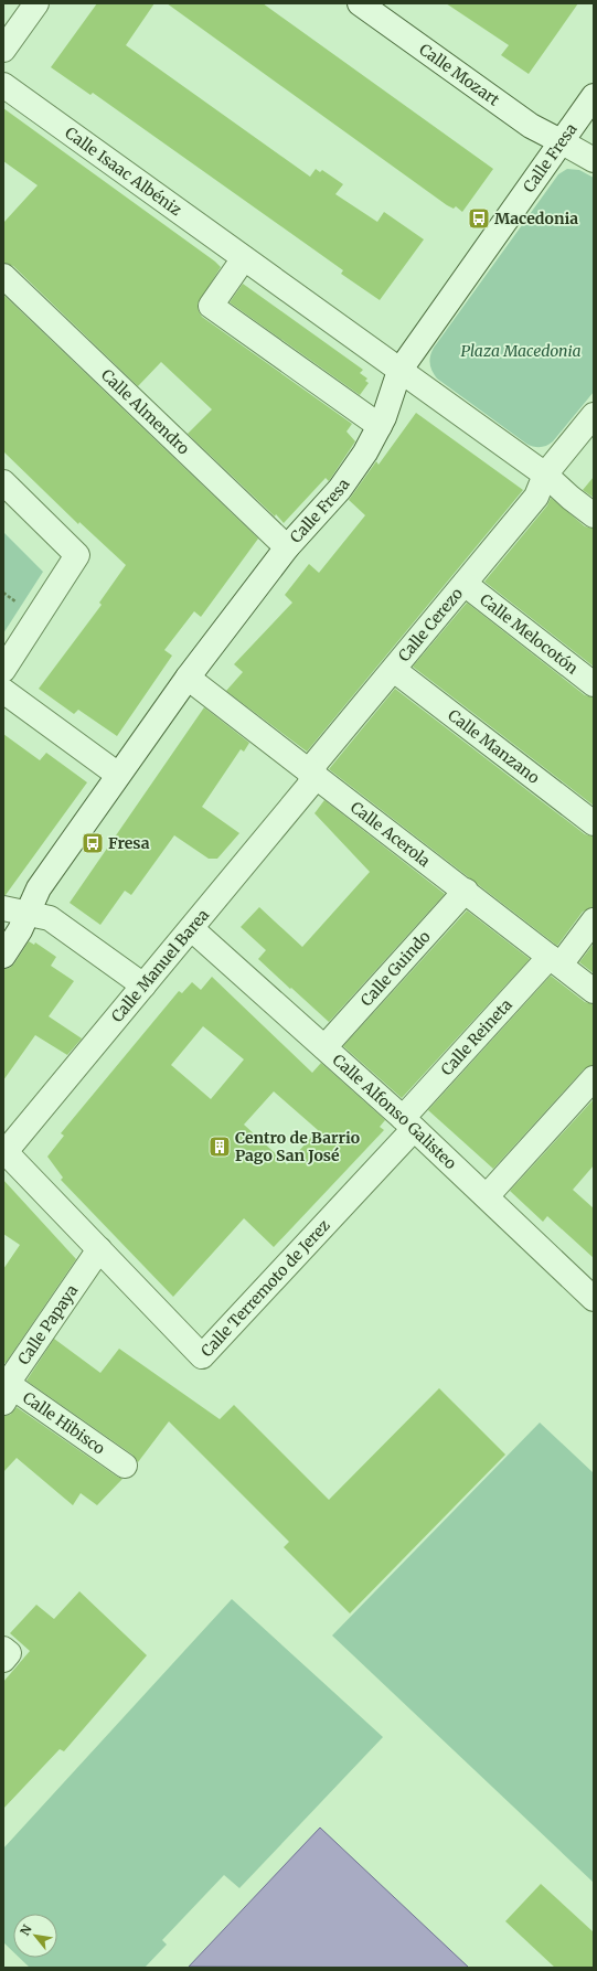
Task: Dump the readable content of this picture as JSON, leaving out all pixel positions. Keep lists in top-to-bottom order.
{
  "streets": {
    "street": [
      "Calle Mozart",
      "Calle Fresa",
      "Calle Isaac Albéniz",
      "Calle Almendro",
      "Calle Cerezo",
      "Calle Melocotón",
      "Calle Manzano",
      "Calle Acerola",
      "Calle Manuel Barea",
      "Calle Guindo",
      "Calle Reineta",
      "Calle Alfonso Galisteo",
      "Calle Terremoto de Jerez",
      "Calle Papaya",
      "Calle Hibisco"
    ]
  },
  "crossings": [
    ["Calle Mozart", "Calle Fresa"],
    ["Calle Fresa", "Calle Isaac Albéniz"],
    ["Calle Fresa", "Calle Almendro"],
    ["Calle Fresa", "Calle Acerola"],
    ["Calle Cerezo", "Calle Melocotón"],
    ["Calle Cerezo", "Calle Manzano"],
    ["Calle Cerezo", "Calle Acerola"],
    ["Calle Cerezo", "Calle Manuel Barea"],
    ["Calle Acerola", "Calle Manuel Barea"],
    ["Calle Acerola", "Calle Guindo"],
    ["Calle Acerola", "Calle Reineta"],
    ["Calle Manuel Barea", "Calle Alfonso Galisteo"],
    ["Calle Manuel Barea", "Calle Terremoto de Jerez"],
    ["Calle Guindo", "Calle Alfonso Galisteo"],
    ["Calle Reineta", "Calle Alfonso Galisteo"],
    ["Calle Reineta", "Calle Terremoto de Jerez"],
    ["Calle Alfonso Galisteo", "Calle Terremoto de Jerez"],
    ["Calle Terremoto de Jerez", "Calle Papaya"],
    ["Calle Papaya", "Calle Hibisco"]
  ],
  "parks": ["Plaza Macedonia"],
  "places": {
    "bus stop": ["Macedonia", "Fresa"],
    "building": ["Centro de Barrio Pago San José"]
  },
  "north": "top left"
}
